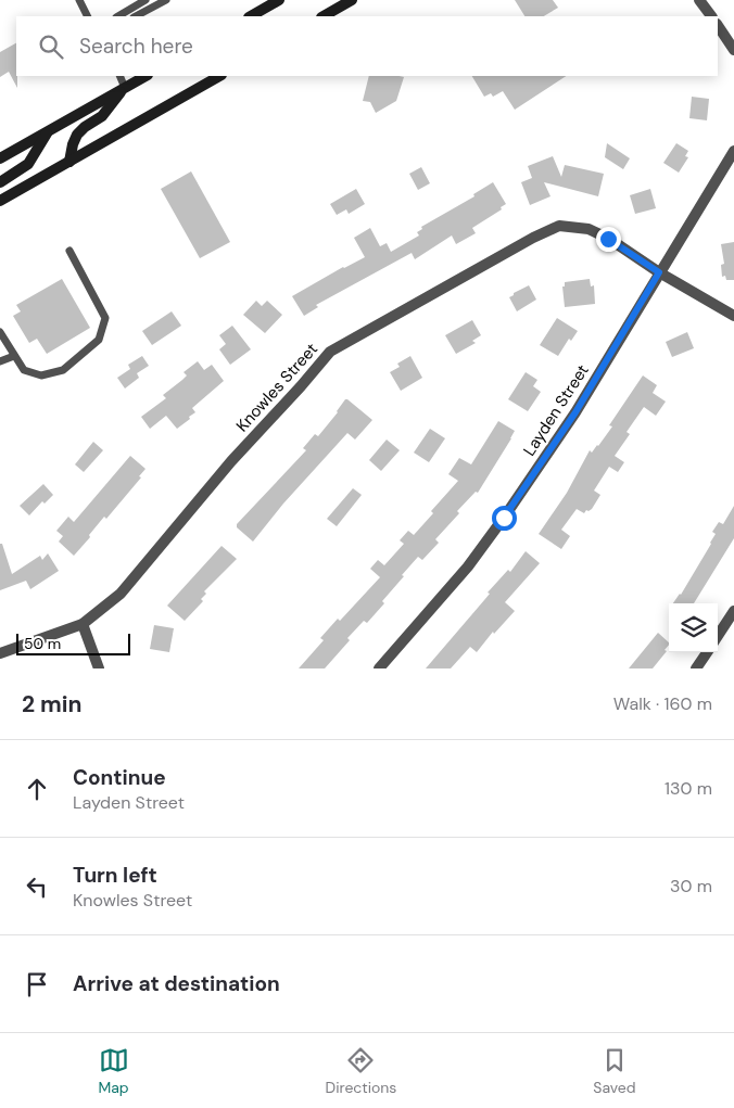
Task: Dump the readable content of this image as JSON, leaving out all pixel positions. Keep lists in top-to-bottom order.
{
  "streets": {
    "street": ["Knowles Street", "Layden Street"]
  },
  "crossings": [
    ["Knowles Street", "Layden Street"]
  ],
  "scale_bar": "50 m",
  "page": {
    "search": "Search here",
    "scale": "50 m",
    "heading": ["2 min", "Walk · 160 m"],
    "list": [
      ["Continue", "Layden Street", "130 m"],
      ["Turn left", "Knowles Street", "30 m"],
      "Arrive at destination"
    ],
    "nav": ["Map", "Directions", "Saved"]
  }
}
